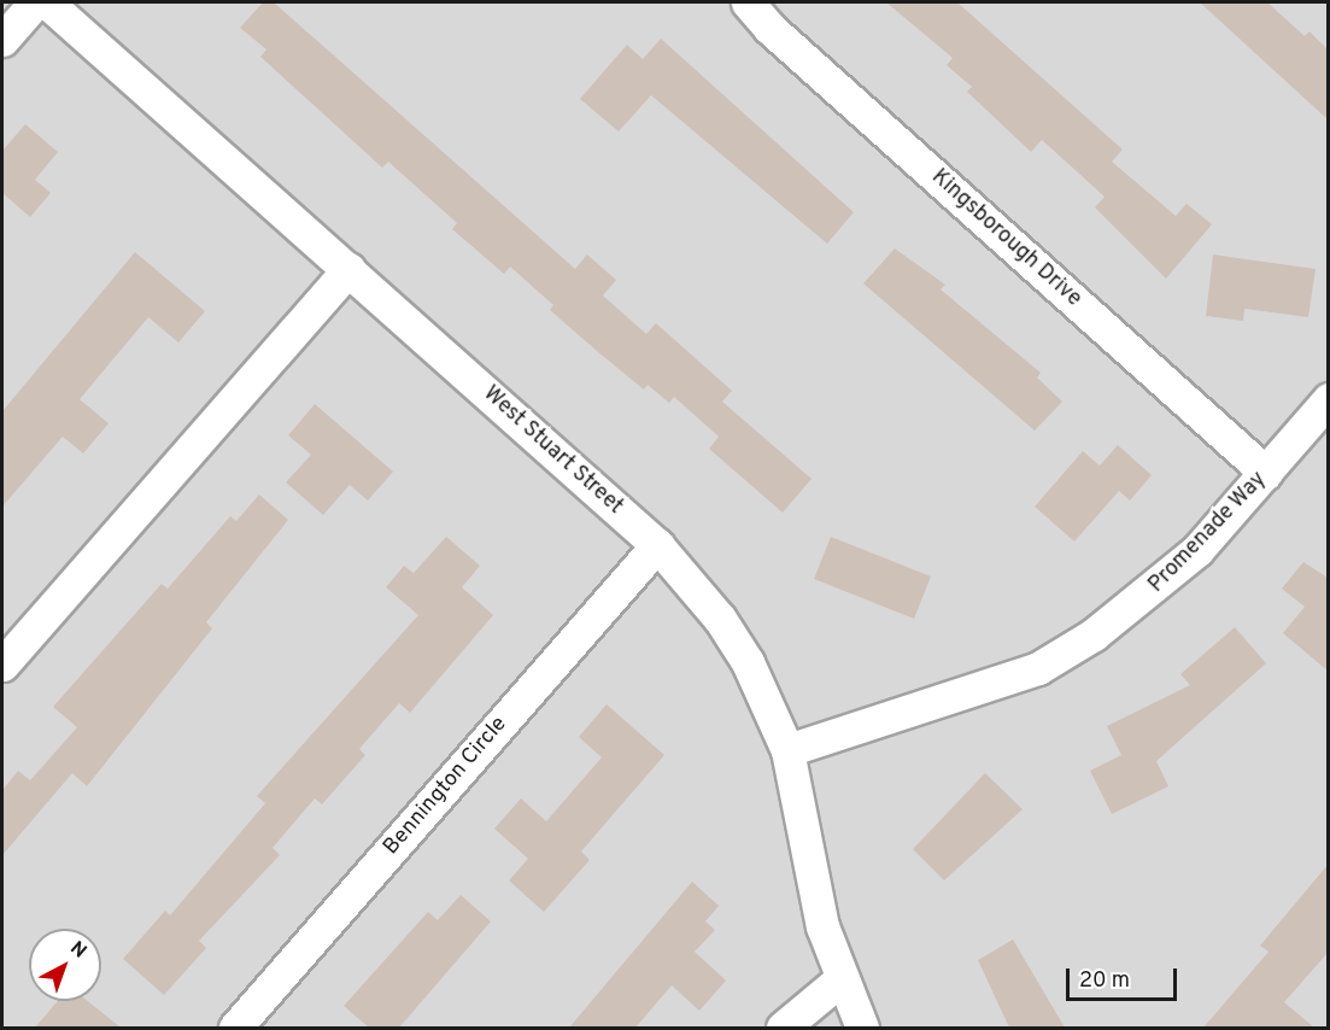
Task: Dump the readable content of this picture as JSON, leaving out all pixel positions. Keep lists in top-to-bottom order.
{
  "streets": {
    "street": [
      "Kingsborough Drive",
      "West Stuart Street",
      "Promenade Way",
      "Bennington Circle"
    ]
  },
  "crossings": [
    ["Kingsborough Drive", "Promenade Way"],
    ["West Stuart Street", "Promenade Way"],
    ["West Stuart Street", "Bennington Circle"]
  ],
  "scale_bar": "20 m",
  "north": "top right"
}
